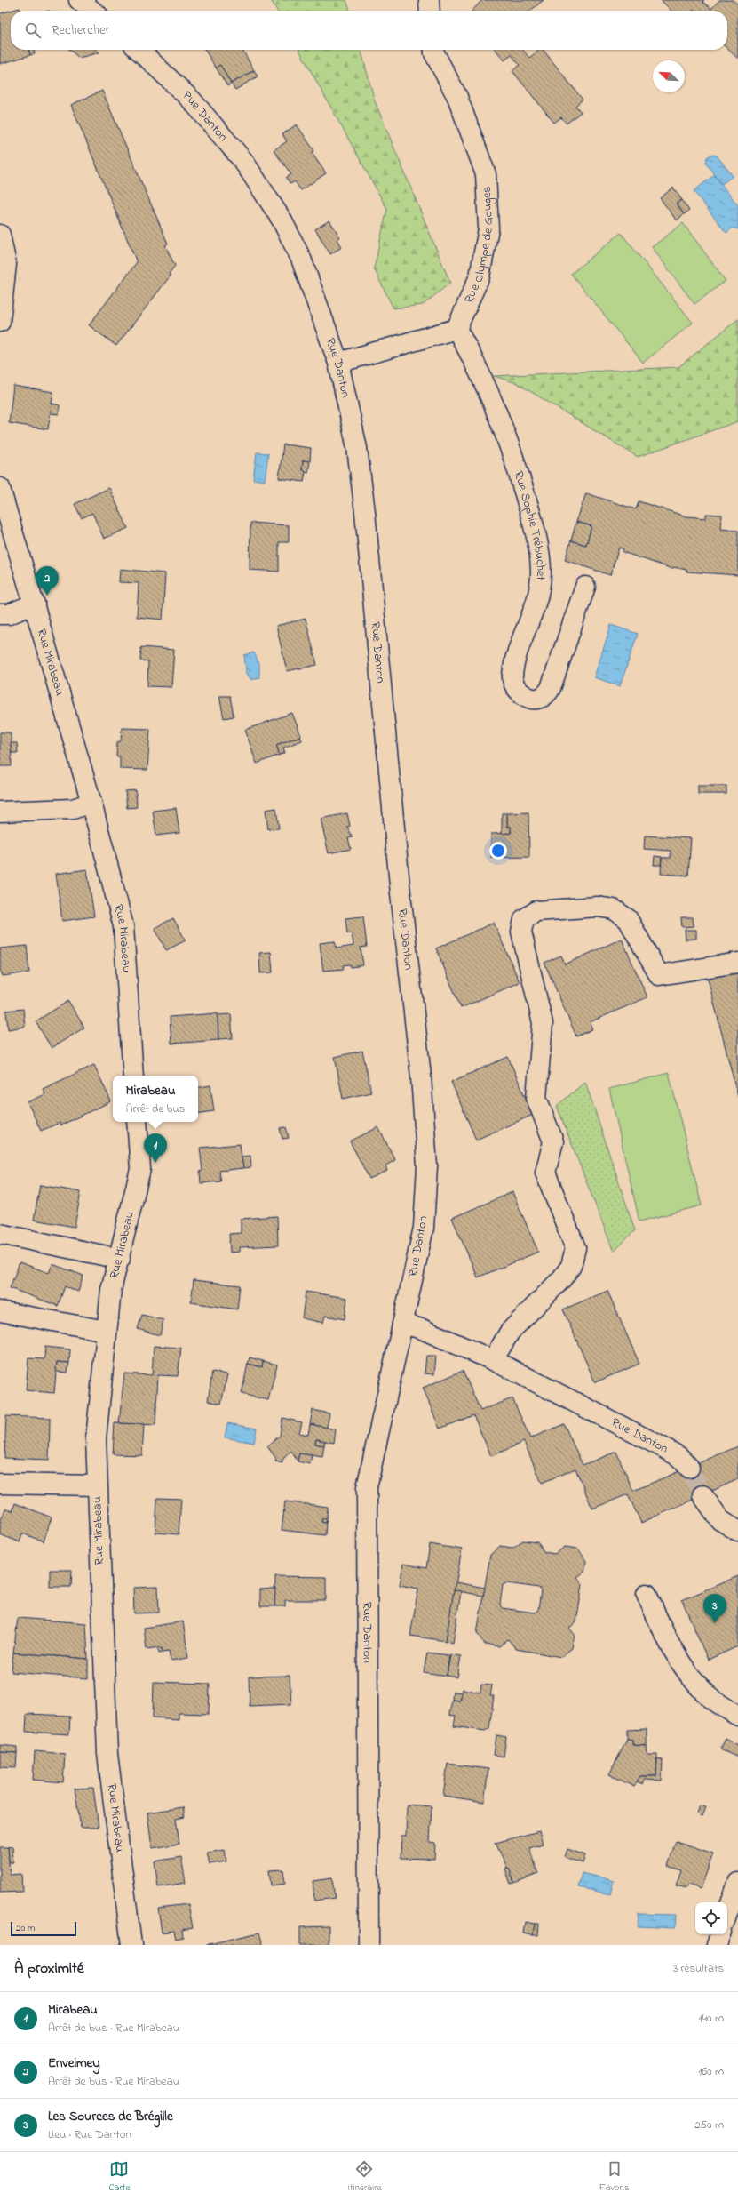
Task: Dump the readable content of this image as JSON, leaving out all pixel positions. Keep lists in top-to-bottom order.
{
  "streets": {
    "street": [
      "Rue Danton",
      "Rue Olympe de Gouges",
      "Rue Sophie Trébuchet",
      "Rue Mirabeau"
    ]
  },
  "crossings": [
    ["Rue Olympe de Gouges", "Rue Sophie Trébuchet"]
  ],
  "scale_bar": "20 m",
  "north": "top left",
  "page": {
    "search": "Rechercher",
    "pins": ["2", "1", "3"],
    "popup": ["Mirabeau", "Arrêt de bus"],
    "scale": "20 m",
    "heading": ["À proximité", "3 résultats"],
    "list": [
      {
        "mark": "1",
        "name": "Mirabeau",
        "note": "Arrêt de bus · Rue Mirabeau",
        "value": "140 m"
      },
      {
        "mark": "2",
        "name": "Envelmey",
        "note": "Arrêt de bus · Rue Mirabeau",
        "value": "160 m"
      },
      {
        "mark": "3",
        "name": "Les Sources de Brégille",
        "note": "Lieu · Rue Danton",
        "value": "250 m"
      }
    ],
    "nav": ["Carte", "Itinéraire", "Favoris"]
  }
}
